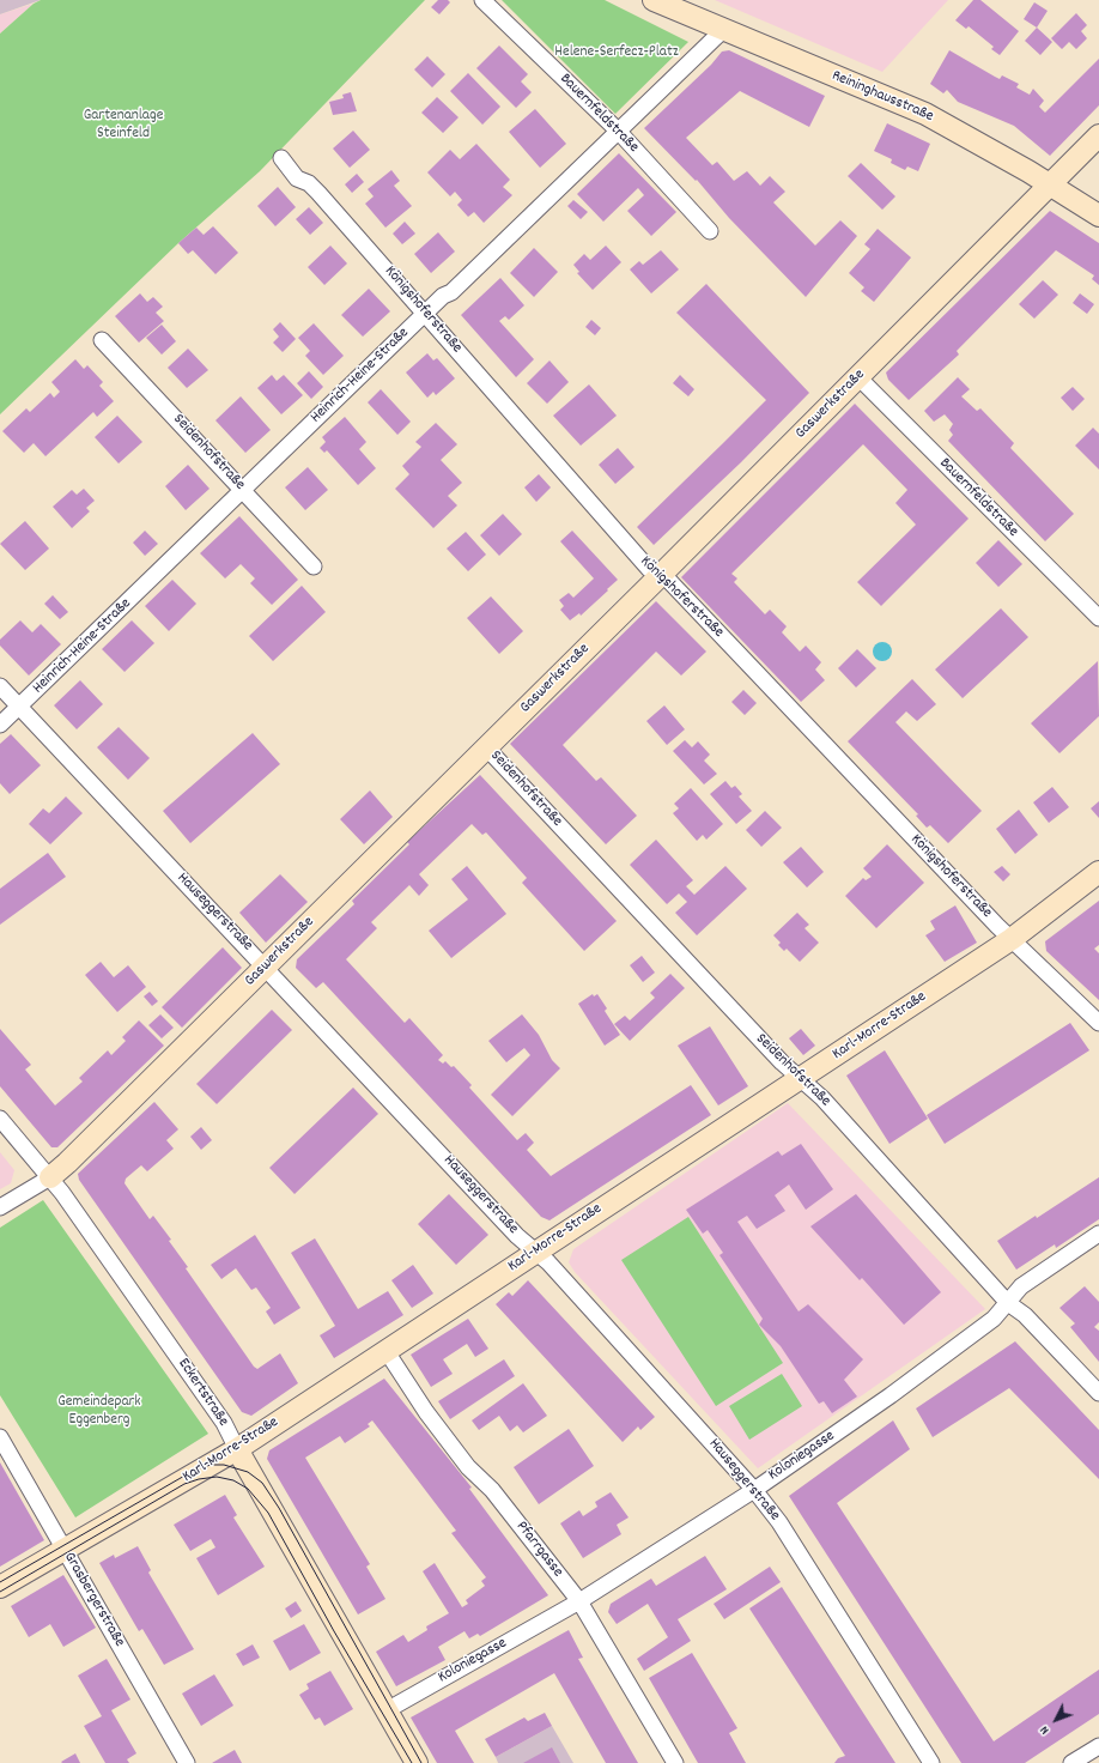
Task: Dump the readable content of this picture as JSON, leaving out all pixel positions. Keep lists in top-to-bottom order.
{
  "streets": {
    "street": [
      "Reininghausstraße",
      "Bauernfeldstraße",
      "Königshoferstraße",
      "Heinrich-Heine-Straße",
      "Gaswerkstraße",
      "Seidenhofstraße",
      "Hauseggerstraße",
      "Karl-Morre-Straße",
      "Eckertstraße",
      "Koloniegasse",
      "Pfarrgasse",
      "Grasbergerstraße"
    ]
  },
  "crossings": [
    ["Reininghausstraße", "Heinrich-Heine-Straße"],
    ["Reininghausstraße", "Gaswerkstraße"],
    ["Bauernfeldstraße", "Heinrich-Heine-Straße"],
    ["Bauernfeldstraße", "Gaswerkstraße"],
    ["Königshoferstraße", "Heinrich-Heine-Straße"],
    ["Königshoferstraße", "Gaswerkstraße"],
    ["Königshoferstraße", "Karl-Morre-Straße"],
    ["Heinrich-Heine-Straße", "Seidenhofstraße"],
    ["Heinrich-Heine-Straße", "Hauseggerstraße"],
    ["Gaswerkstraße", "Seidenhofstraße"],
    ["Gaswerkstraße", "Hauseggerstraße"],
    ["Gaswerkstraße", "Eckertstraße"],
    ["Seidenhofstraße", "Karl-Morre-Straße"],
    ["Seidenhofstraße", "Koloniegasse"],
    ["Hauseggerstraße", "Karl-Morre-Straße"],
    ["Hauseggerstraße", "Koloniegasse"],
    ["Karl-Morre-Straße", "Eckertstraße"],
    ["Karl-Morre-Straße", "Pfarrgasse"],
    ["Karl-Morre-Straße", "Grasbergerstraße"],
    ["Eckertstraße", "Koloniegasse"],
    ["Koloniegasse", "Pfarrgasse"]
  ],
  "parks": ["Helene-Serfecz-Platz", "Gartenanlage Steinfeld", "Gemeindepark Eggenberg"],
  "north": "bottom left"
}
